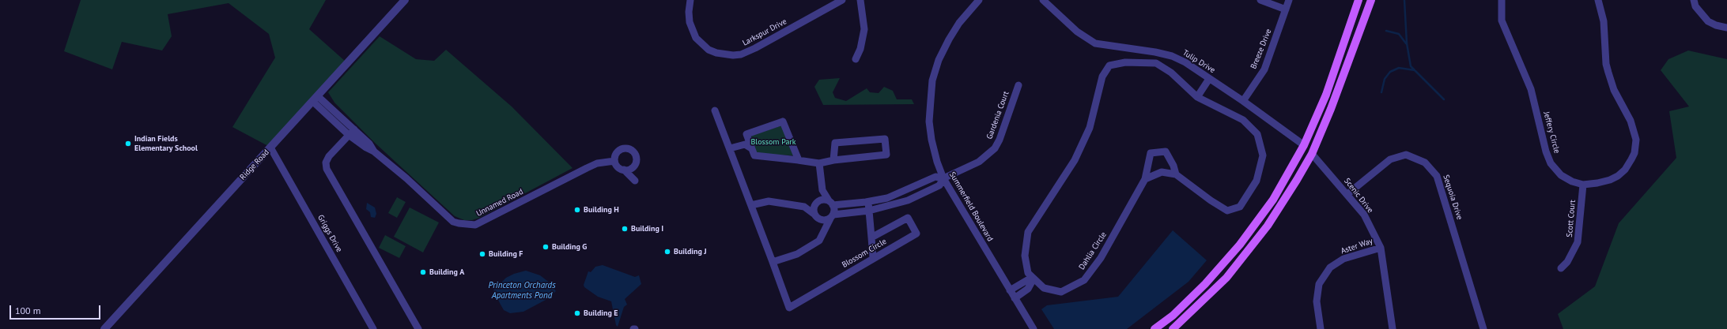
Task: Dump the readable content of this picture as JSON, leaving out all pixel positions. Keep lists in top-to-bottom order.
{
  "streets": {
    "street": [
      "Larkspur Drive",
      "Breeze Drive",
      "Tulip Drive",
      "Gardenia Court",
      "Jeffery Circle",
      "Ridge Road",
      "Scenic Drive",
      "Sequoia Drive",
      "Unnamed Road",
      "Summerfield Boulevard",
      "Scott Court",
      "Griggs Drive",
      "Aster Way",
      "Dahlia Circle",
      "Blossom Circle"
    ]
  },
  "crossings": [
    ["Breeze Drive", "Tulip Drive"],
    ["Gardenia Court", "Summerfield Boulevard"],
    ["Jeffery Circle", "Scott Court"],
    ["Ridge Road", "Unnamed Road"],
    ["Ridge Road", "Griggs Drive"],
    ["Scenic Drive", "Sequoia Drive"],
    ["Scenic Drive", "Aster Way"]
  ],
  "water": ["Princeton Orchards Apartments Pond"],
  "parks": ["Blossom Park"],
  "places": [
    "Indian Fields Elementary School",
    "Building H",
    "Building I",
    "Building G",
    "Building J",
    "Building F",
    "Building A",
    "Building E"
  ],
  "scale_bar": "100 m"
}
